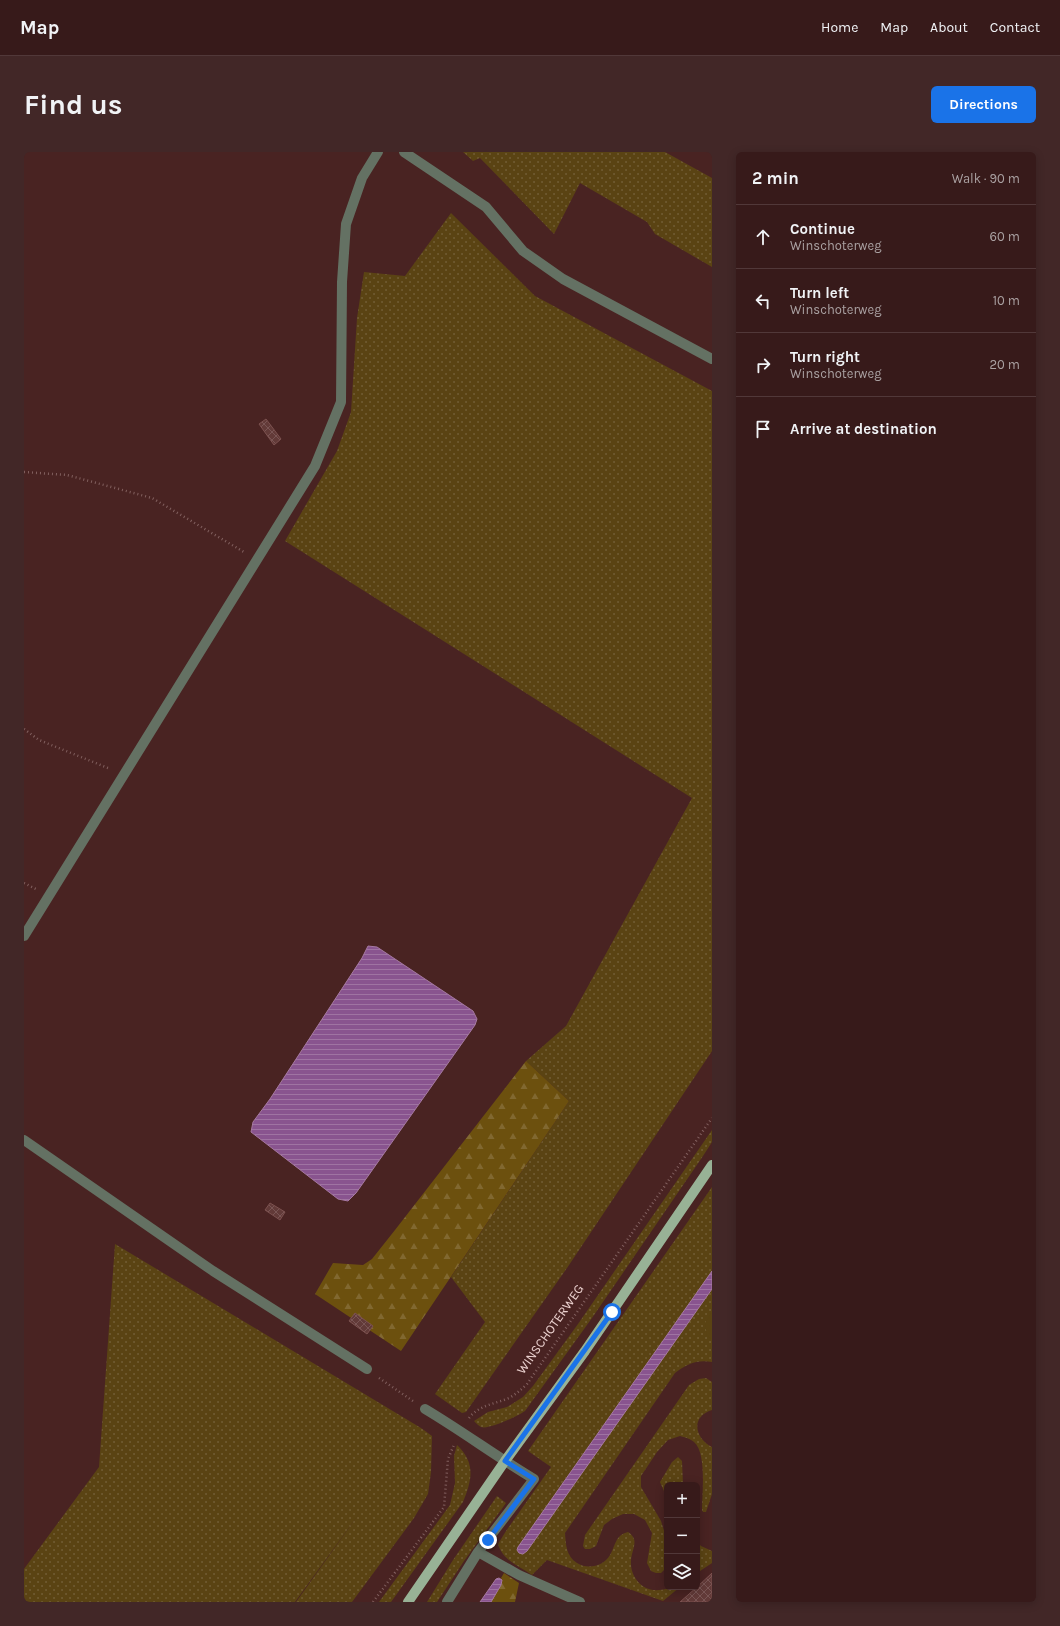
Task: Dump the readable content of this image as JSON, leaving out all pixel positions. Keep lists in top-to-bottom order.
{
  "streets": {
    "path": ["WINSCHOTERWEG"]
  },
  "page": {
    "header": "Map",
    "nav": [
      "Home",
      "Map",
      "About",
      "Contact"
    ],
    "buttons": "Directions",
    "title": "Find us",
    "heading": ["2 min", "Walk · 90 m"],
    "list": [
      ["Continue", "Winschoterweg", "60 m"],
      ["Turn left", "Winschoterweg", "10 m"],
      ["Turn right", "Winschoterweg", "20 m"],
      "Arrive at destination"
    ],
    "map_buttons": ["+", "−"]
  }
}
